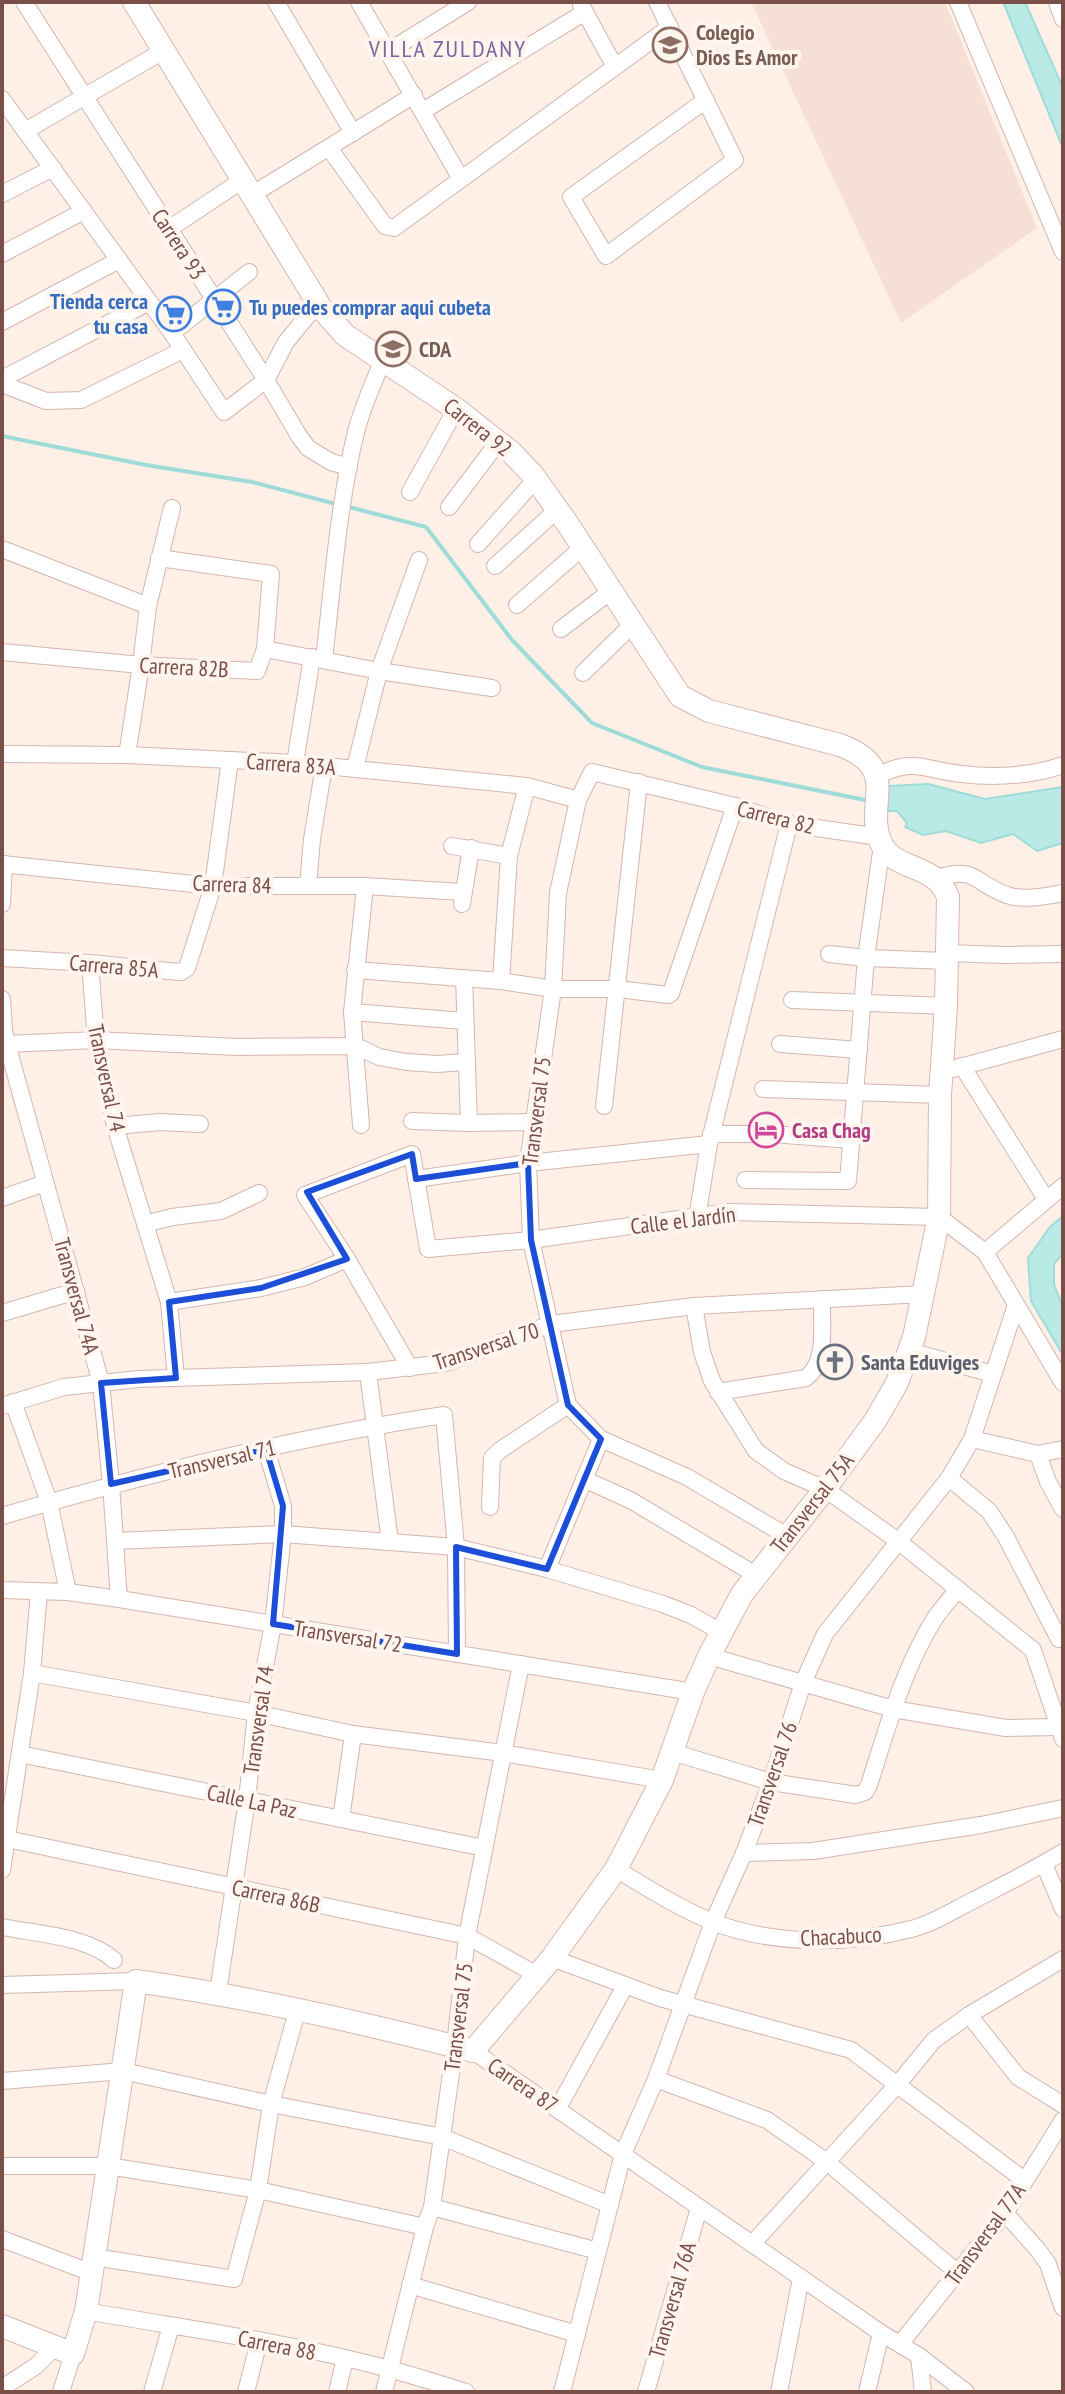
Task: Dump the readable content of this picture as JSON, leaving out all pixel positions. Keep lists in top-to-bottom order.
{
  "streets": {
    "street": [
      "Carrera 93",
      "Carrera 92",
      "Carrera 82B",
      "Carrera 83A",
      "Carrera 82",
      "Carrera 84",
      "Carrera 85A",
      "Transversal 74",
      "Transversal 75",
      "Calle el Jardín",
      "Transversal 74A",
      "Transversal 70",
      "Transversal 71",
      "Transversal 75A",
      "Transversal 72",
      "Transversal 76",
      "Calle La Paz",
      "Carrera 86B",
      "Chacabuco",
      "Carrera 87",
      "Transversal 77A",
      "Transversal 76A",
      "Carrera 88"
    ]
  },
  "crossings": [
    ["Carrera 83A", "Transversal 75"],
    ["Carrera 82", "Transversal 75"],
    ["Carrera 82", "Transversal 75A"],
    ["Carrera 84", "Carrera 85A"],
    ["Carrera 85A", "Transversal 74"],
    ["Transversal 74", "Transversal 70"],
    ["Transversal 74", "Transversal 71"],
    ["Transversal 74", "Transversal 72"],
    ["Transversal 74", "Calle La Paz"],
    ["Transversal 74", "Carrera 86B"],
    ["Transversal 74", "Carrera 87"],
    ["Transversal 75", "Calle el Jardín"],
    ["Transversal 75", "Transversal 70"],
    ["Transversal 75", "Transversal 75A"],
    ["Transversal 75", "Transversal 72"],
    ["Transversal 75", "Calle La Paz"],
    ["Transversal 75", "Carrera 86B"],
    ["Transversal 75", "Carrera 87"],
    ["Transversal 75", "Carrera 88"],
    ["Calle el Jardín", "Transversal 75A"],
    ["Transversal 74A", "Transversal 70"],
    ["Transversal 74A", "Transversal 71"],
    ["Transversal 74A", "Transversal 72"],
    ["Transversal 70", "Transversal 75A"],
    ["Transversal 75A", "Transversal 72"],
    ["Transversal 75A", "Carrera 86B"],
    ["Transversal 75A", "Chacabuco"],
    ["Transversal 75A", "Carrera 87"],
    ["Transversal 76", "Carrera 86B"],
    ["Transversal 76", "Chacabuco"],
    ["Transversal 76", "Carrera 87"],
    ["Carrera 86B", "Transversal 77A"],
    ["Carrera 87", "Transversal 77A"],
    ["Carrera 87", "Transversal 76A"]
  ],
  "districts": ["VILLA ZULDANY"],
  "places": {
    "school or university": ["Colegio Dios Es Amor", "CDA"],
    "supermarket": ["Tu puedes comprar aqui cubeta", "Tienda cerca tu casa"],
    "hotel": ["Casa Chag"],
    "church": ["Santa Eduviges"]
  }
}
